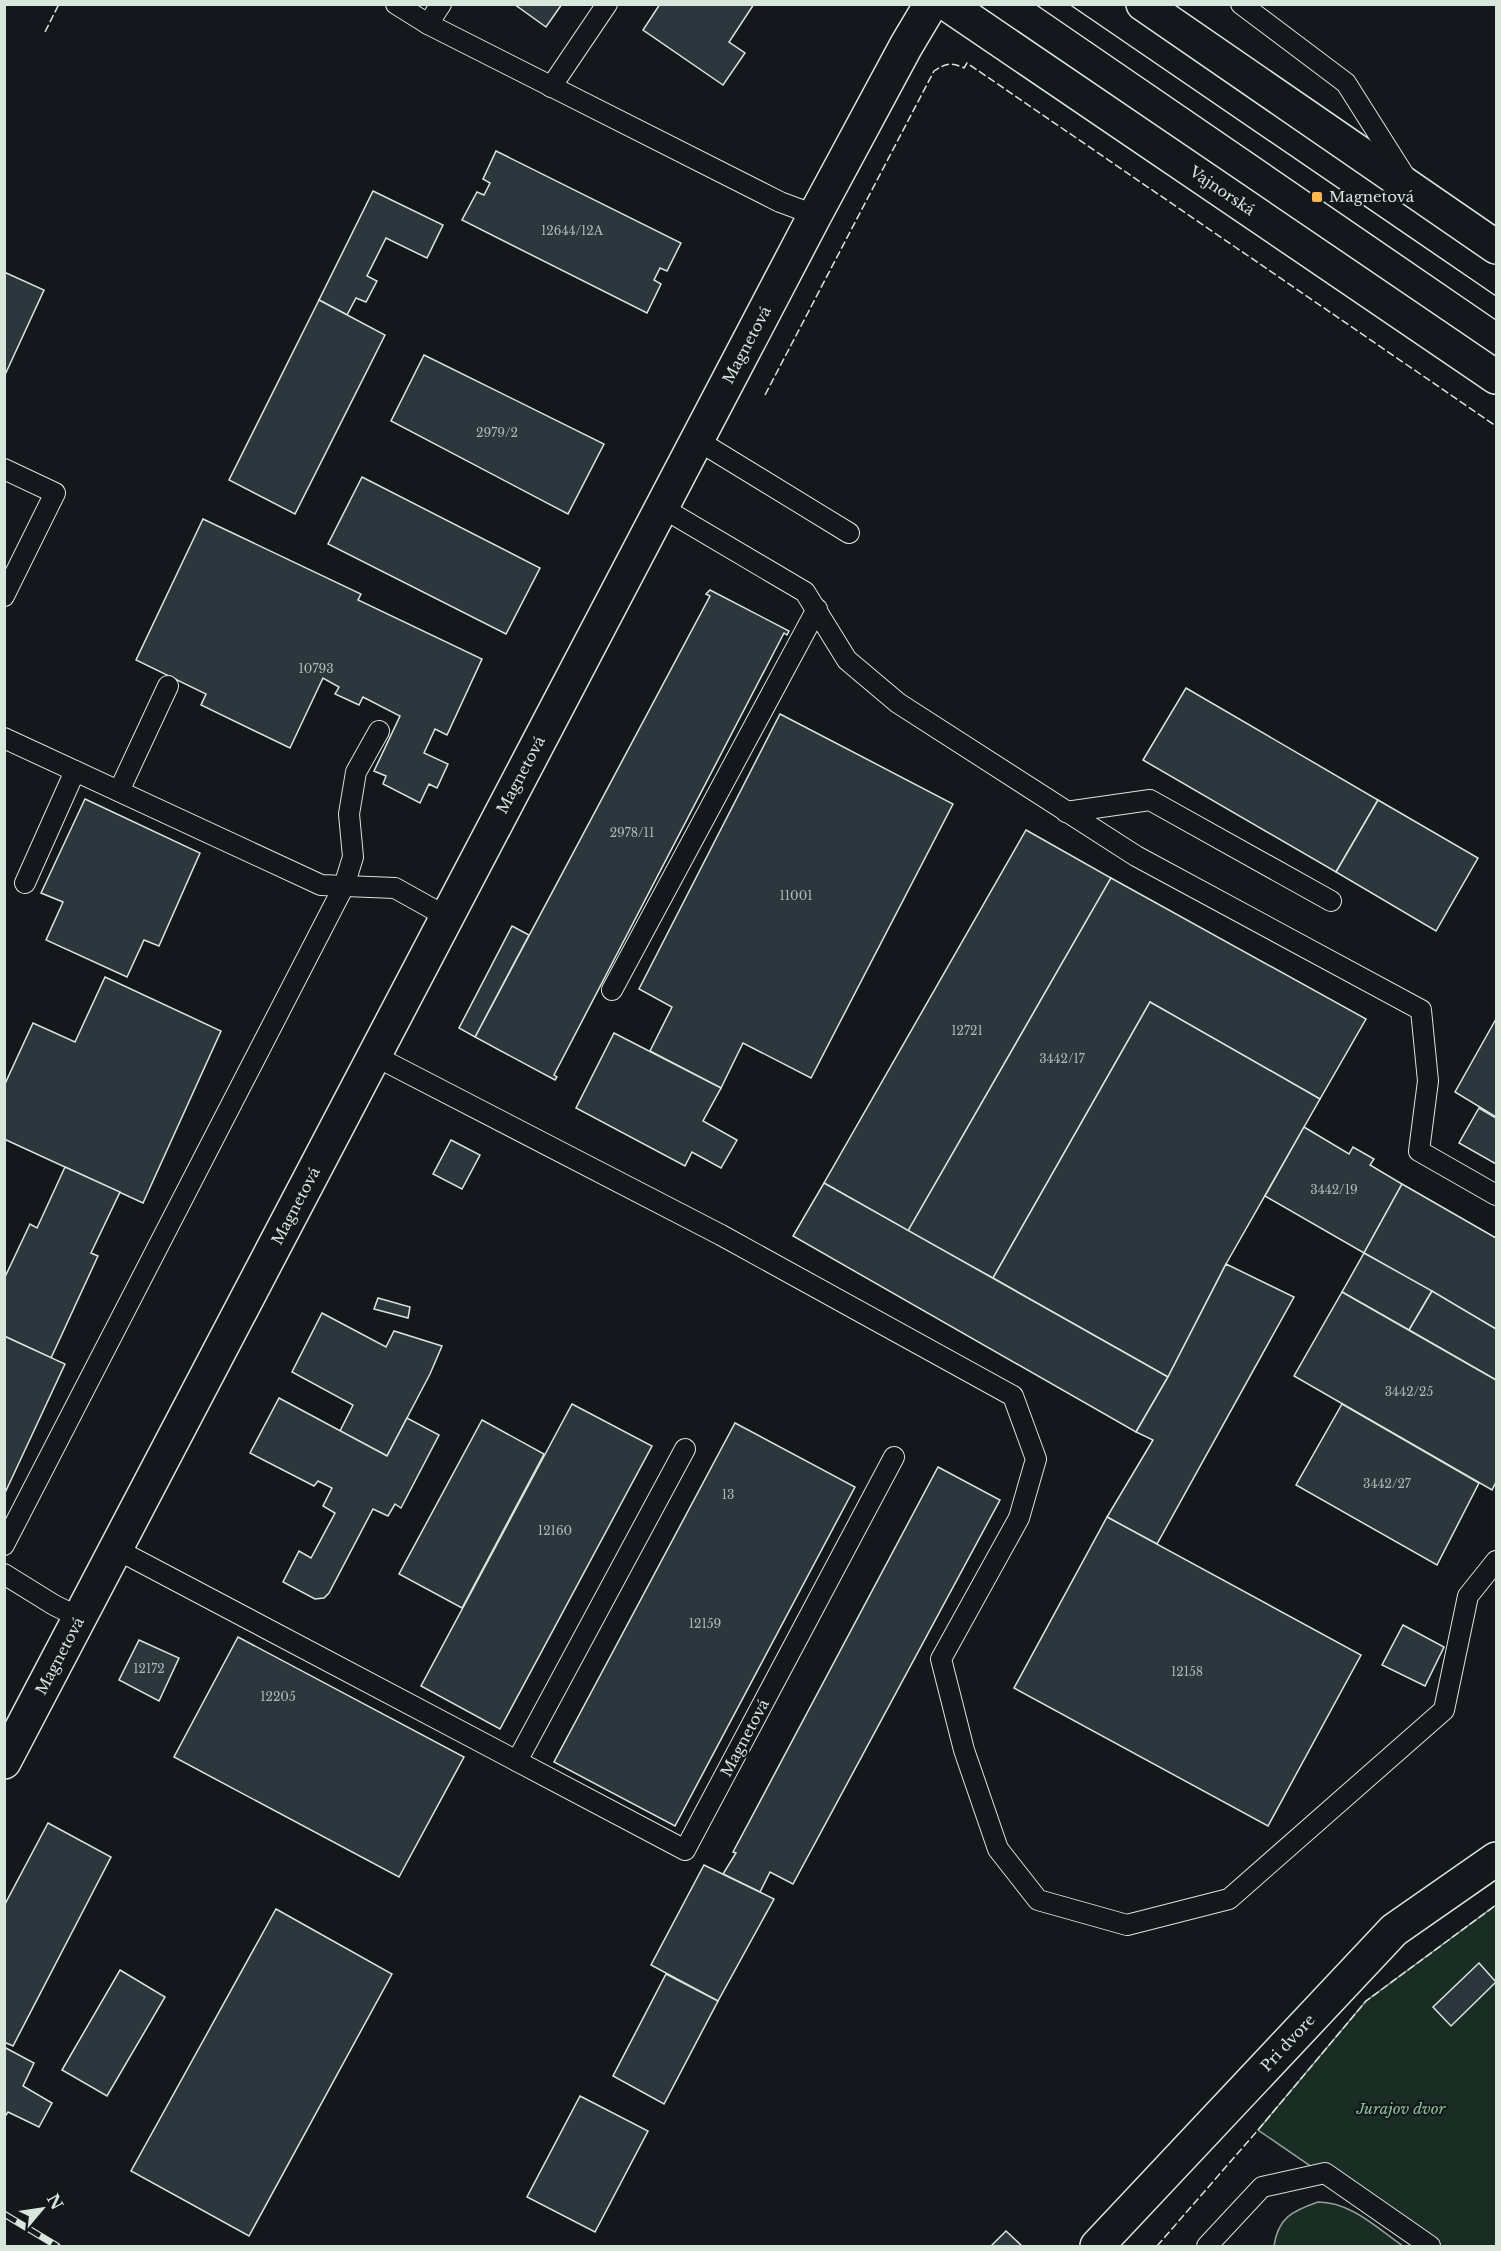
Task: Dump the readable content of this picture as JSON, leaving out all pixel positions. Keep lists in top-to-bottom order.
{
  "streets": {
    "street": ["Vajnorská", "Magnetová", "Pri dvore"]
  },
  "parks": ["Jurajov dvor"],
  "places": {
    "transit": ["Magnetová"]
  },
  "house_numbers": [
    "12644/12A",
    "2979/2",
    "10793",
    "2978/11",
    "11001",
    "12721",
    "3442/17",
    "3442/19",
    "3442/25",
    "3442/27",
    "13",
    "12160",
    "12159",
    "12172",
    "12158",
    "12205"
  ],
  "north": "top right"
}
